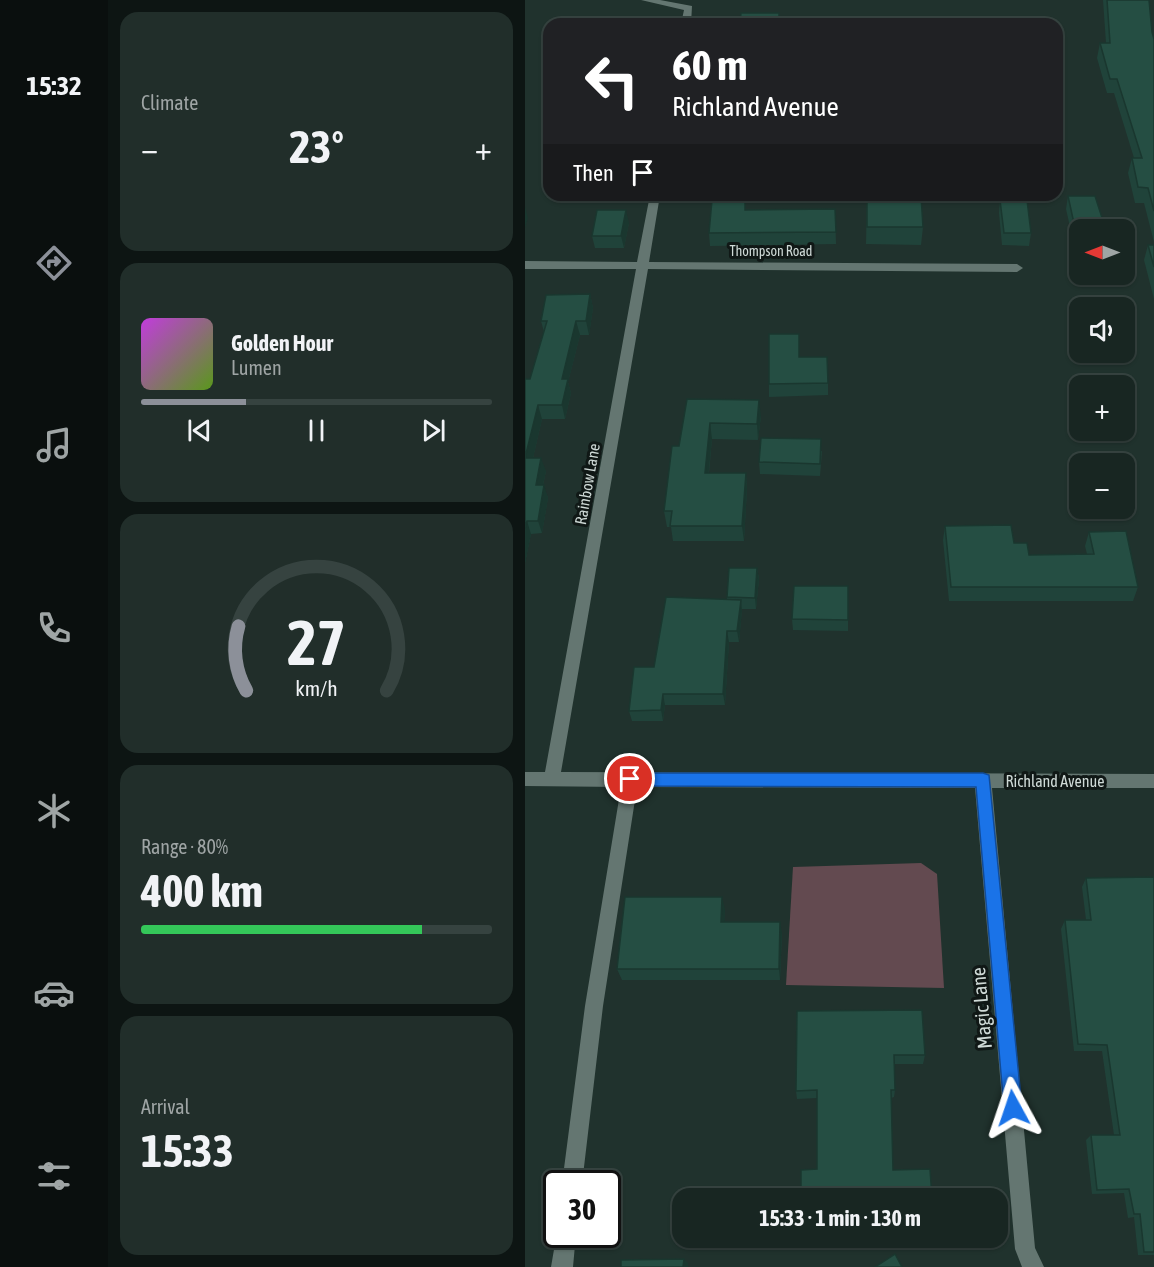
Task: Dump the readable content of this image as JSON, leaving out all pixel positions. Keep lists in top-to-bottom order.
{
  "streets": {
    "street": [
      "Thompson Road",
      "Rainbow Lane",
      "Richland Avenue",
      "Magic Lane"
    ]
  },
  "crossings": [
    ["Thompson Road", "Rainbow Lane"],
    ["Rainbow Lane", "Richland Avenue"],
    ["Richland Avenue", "Magic Lane"]
  ],
  "north": "left",
  "page": {
    "tabs": "15:32",
    "tile": [
      "Climate",
      ["Range · 80%", "400 km"],
      ["Arrival", "15:33"]
    ],
    "turn": ["60 m", "Richland Avenue"],
    "heat": ["−", "23°", "+"],
    "then": "Then",
    "map_buttons": ["+", "−"],
    "song": ["Golden Hour", "Lumen"],
    "limit": "30",
    "trip": "15:33 · 1 min · 130 m",
    "gauge": ["27", "km/h"]
  }
}
